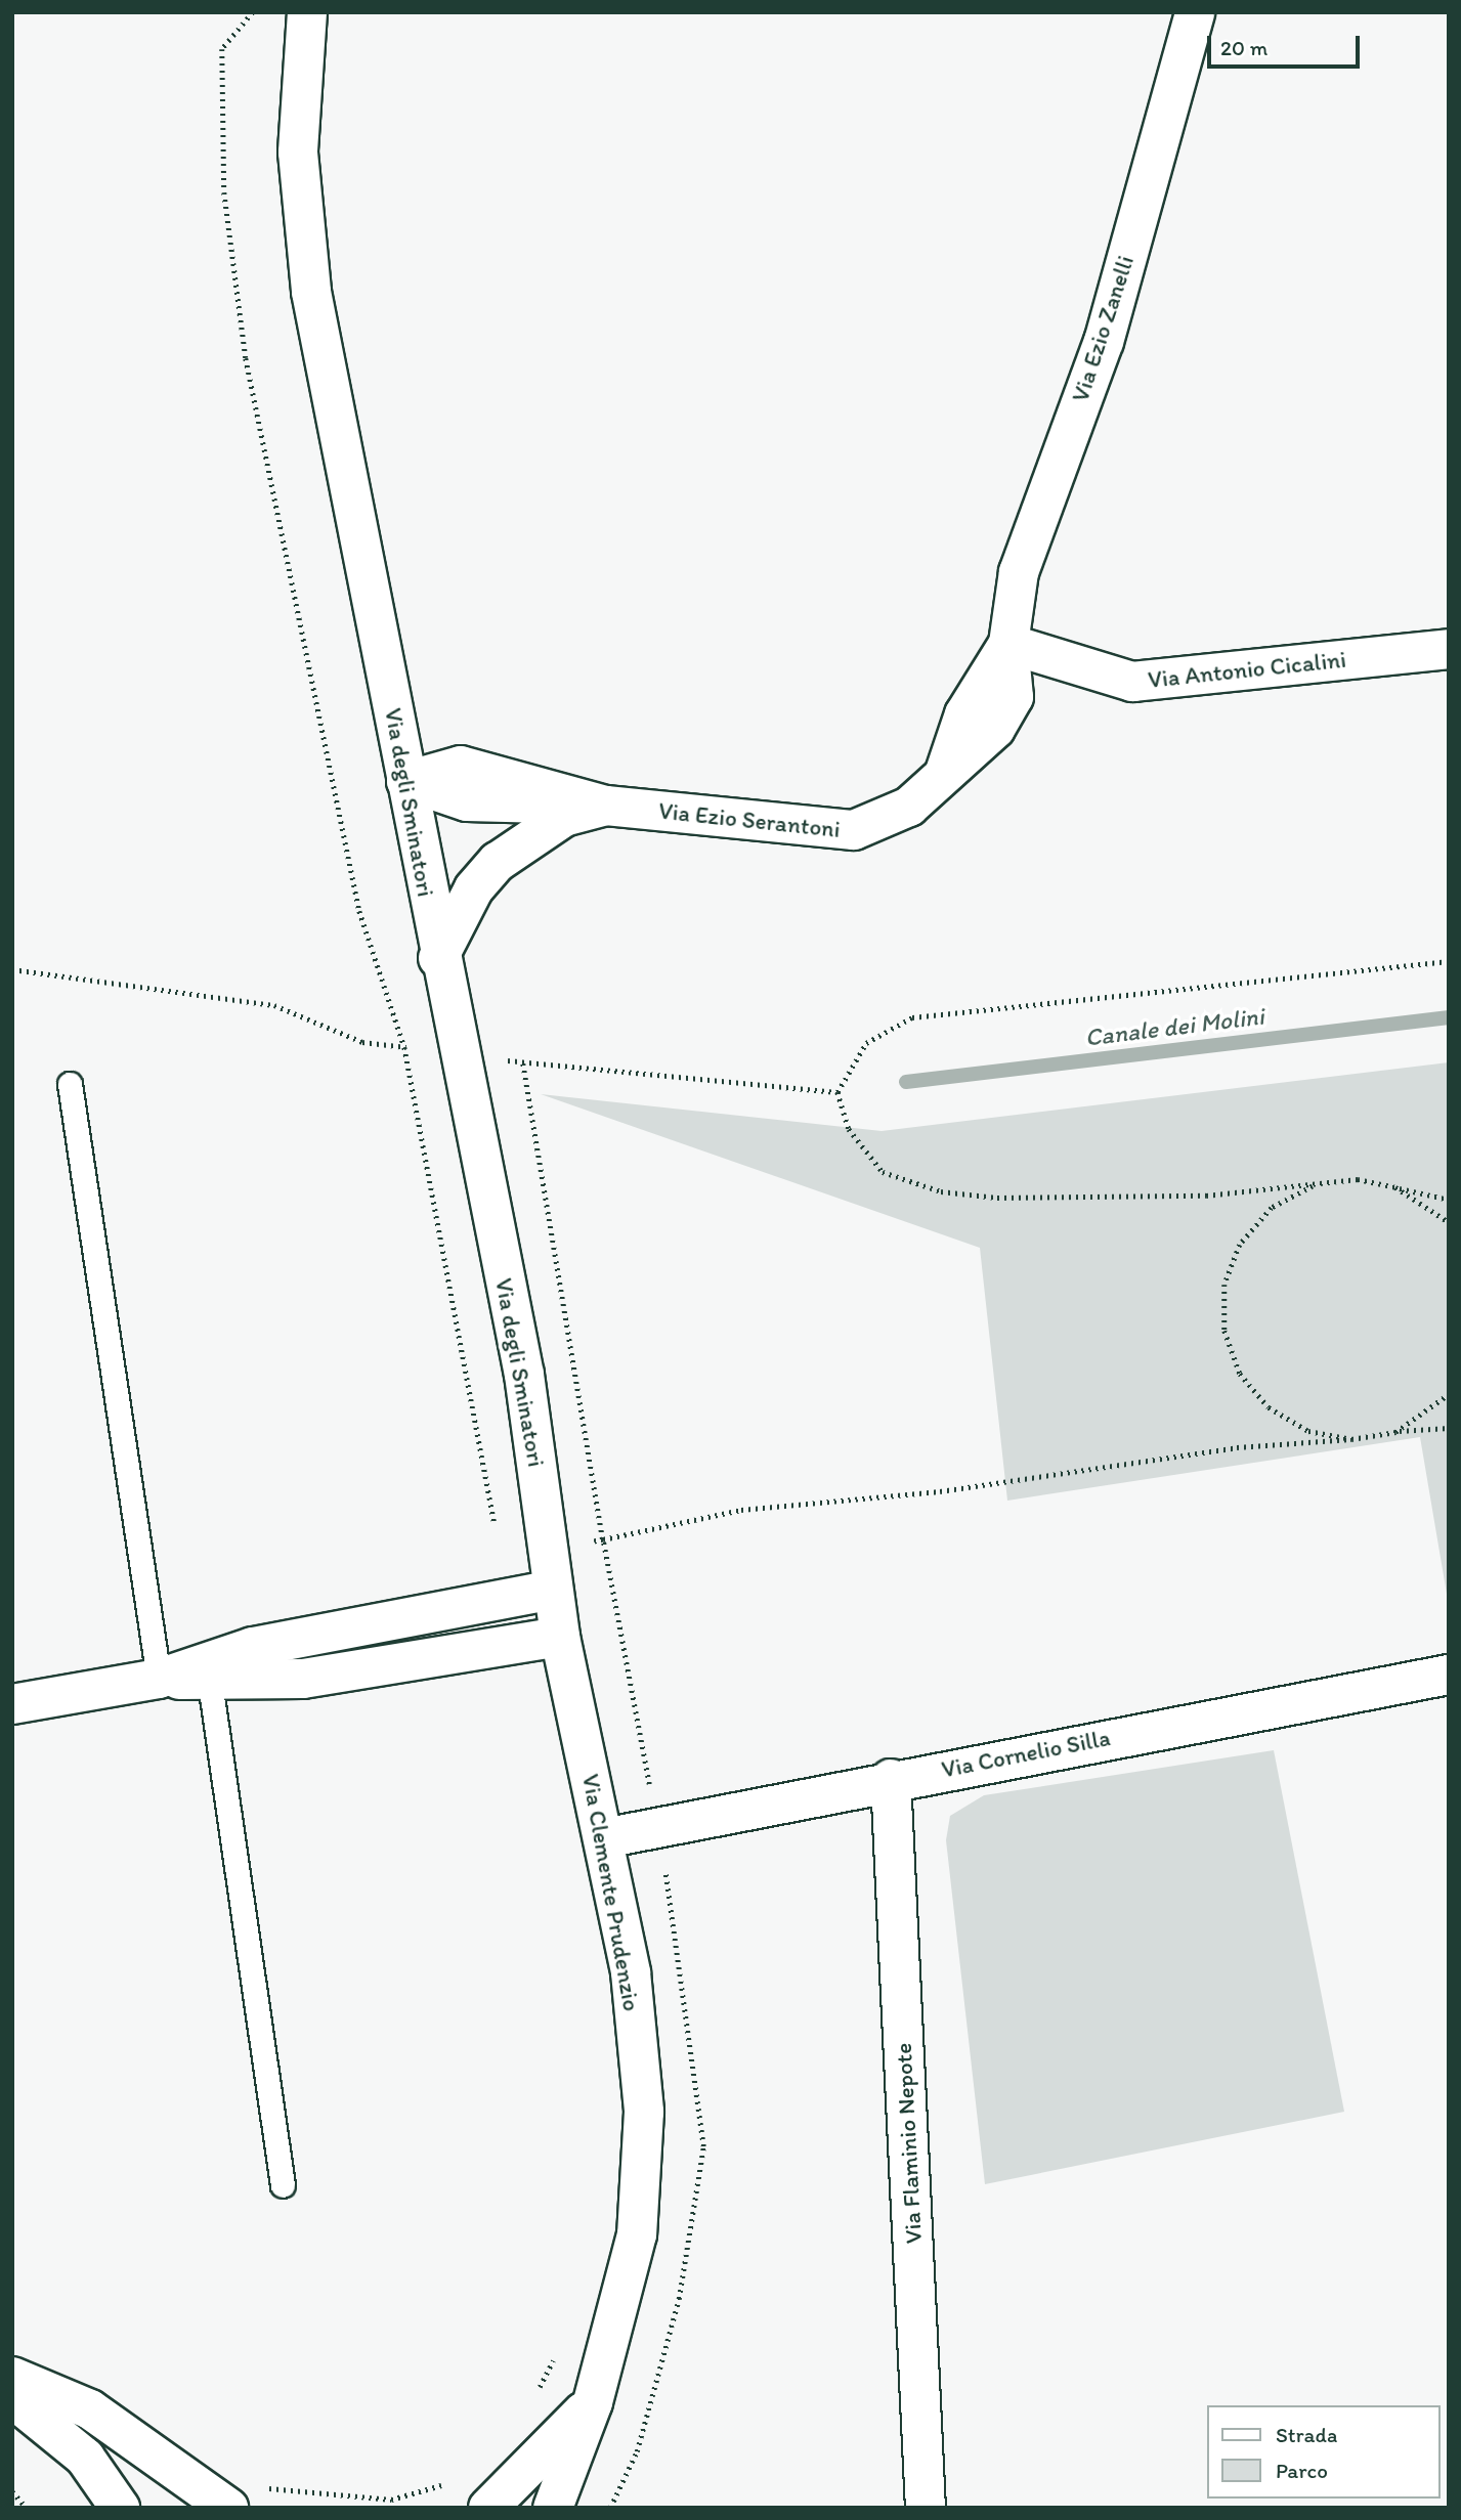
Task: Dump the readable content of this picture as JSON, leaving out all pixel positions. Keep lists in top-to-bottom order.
{
  "streets": {
    "street": [
      "Via Ezio Zanelli",
      "Via Antonio Cicalini",
      "Via degli Sminatori",
      "Via Ezio Serantoni",
      "Via Cornelio Silla",
      "Via Clemente Prudenzio",
      "Via Flaminio Nepote"
    ]
  },
  "crossings": [
    ["Via Ezio Zanelli", "Via Antonio Cicalini"],
    ["Via Ezio Zanelli", "Via Ezio Serantoni"],
    ["Via Antonio Cicalini", "Via Ezio Serantoni"],
    ["Via degli Sminatori", "Via Ezio Serantoni"],
    ["Via degli Sminatori", "Via Clemente Prudenzio"],
    ["Via Cornelio Silla", "Via Clemente Prudenzio"],
    ["Via Cornelio Silla", "Via Flaminio Nepote"]
  ],
  "water": ["Canale dei Molini"],
  "legend": ["Strada", "Parco"],
  "scale_bar": "20 m"
}
